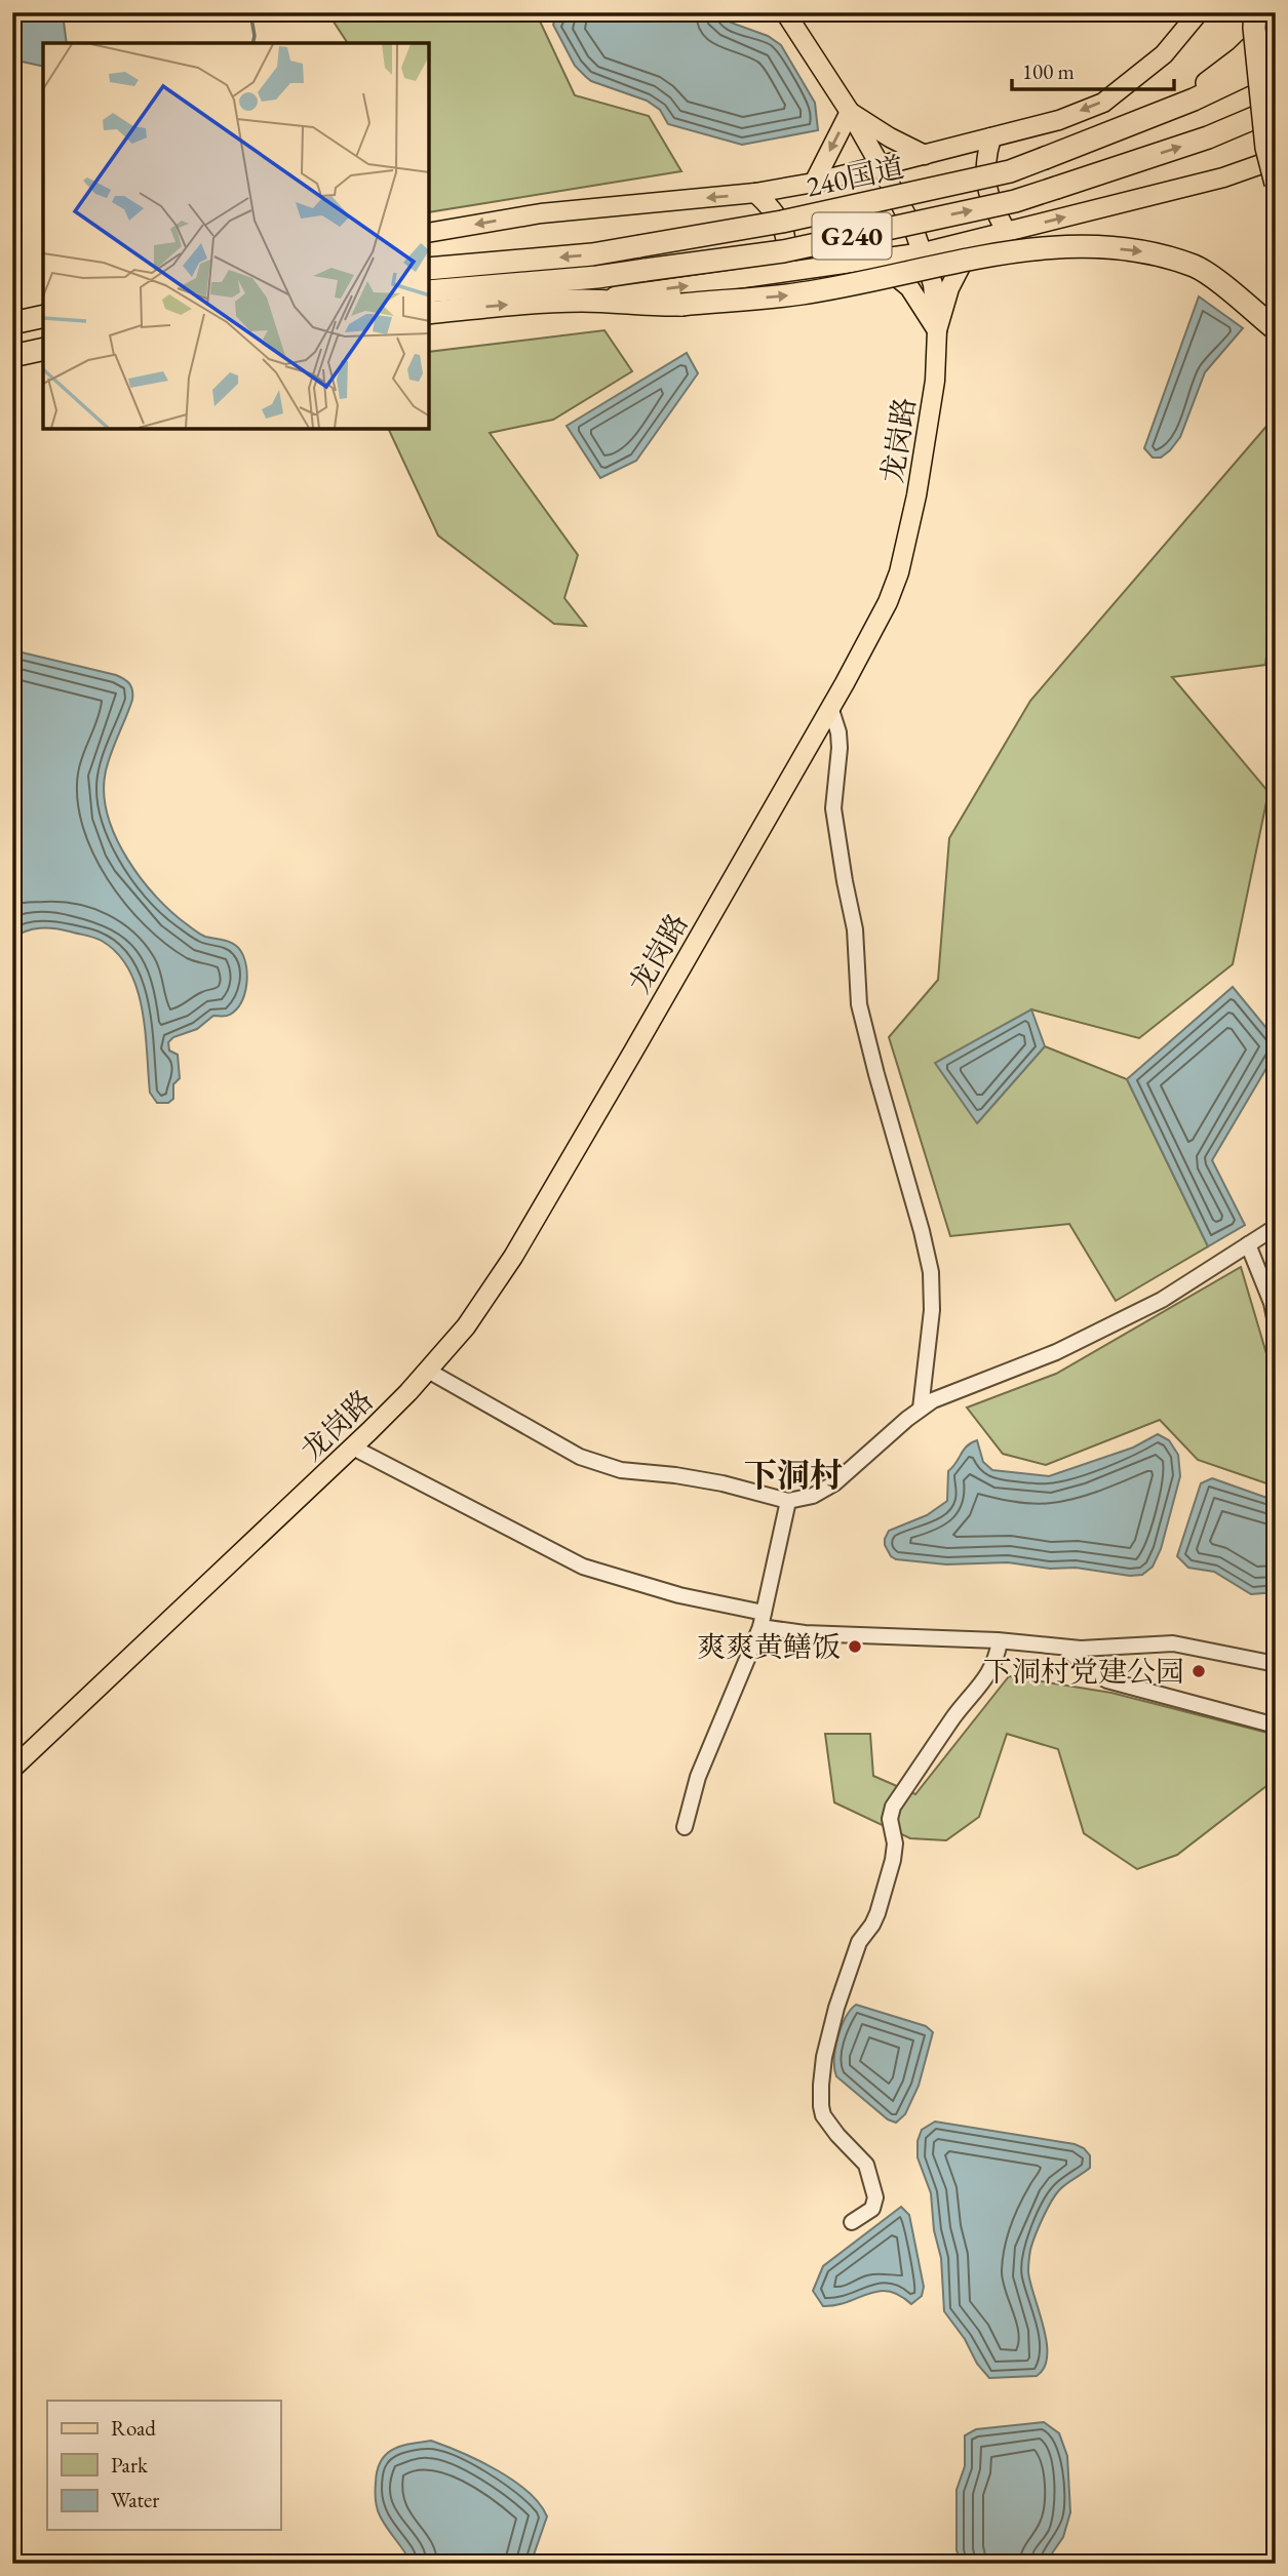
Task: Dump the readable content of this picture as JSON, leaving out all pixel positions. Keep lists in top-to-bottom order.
{
  "streets": {
    "highway": ["240国道", "G240"],
    "main road": ["龙岗路"]
  },
  "districts": ["下洞村"],
  "places": ["爽爽黄鳝饭", "下洞村党建公园"],
  "legend": ["Road", "Park", "Water"],
  "scale_bar": "100 m"
}
